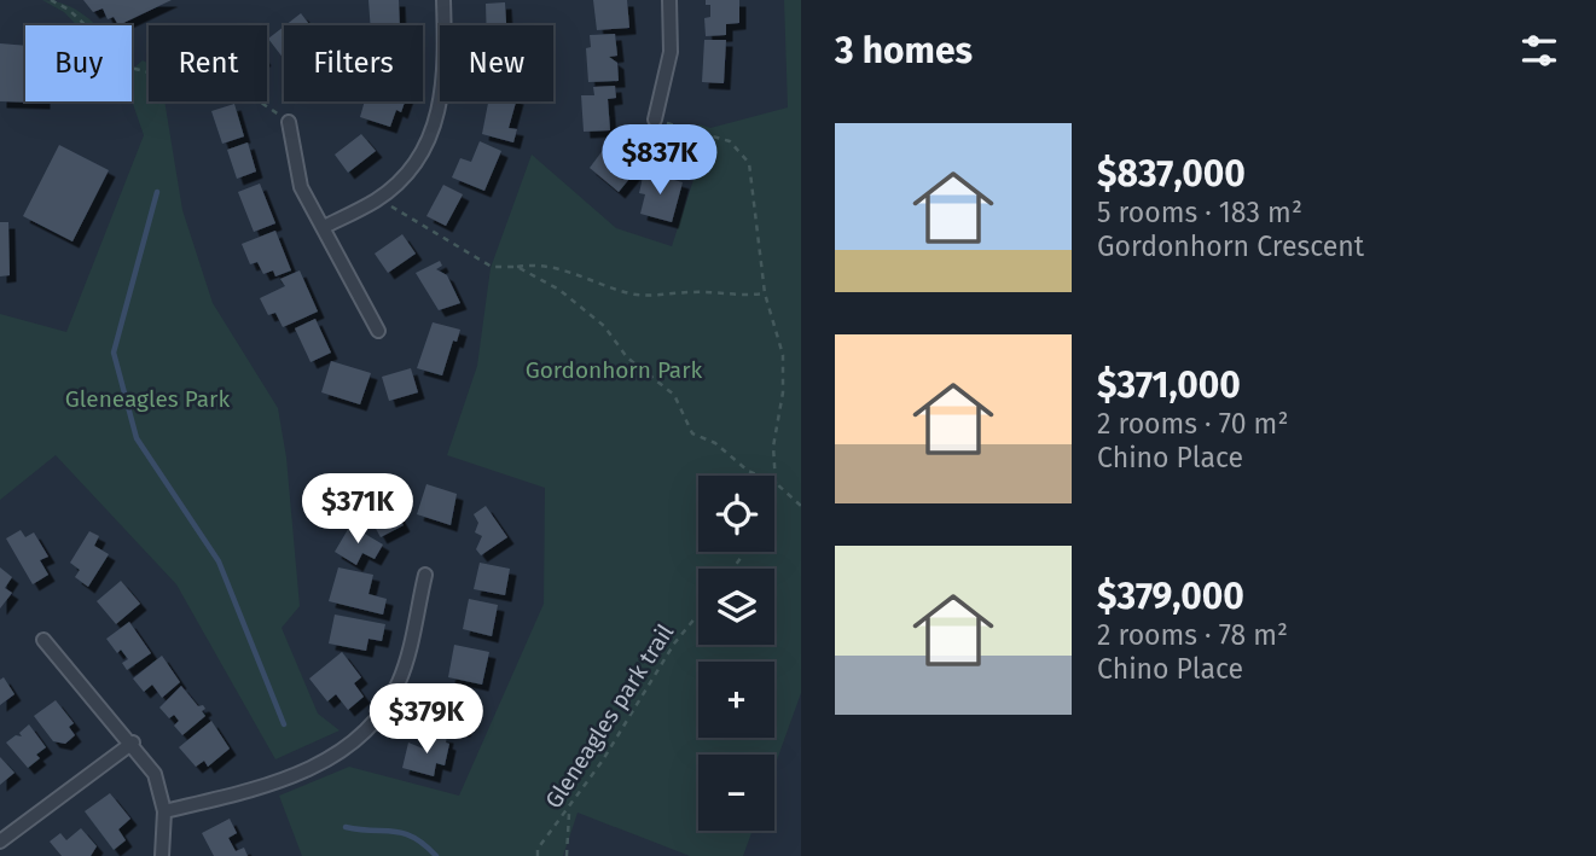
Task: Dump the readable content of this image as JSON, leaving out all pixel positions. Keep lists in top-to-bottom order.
{
  "streets": {
    "path": ["Gleneagles park trail"]
  },
  "parks": ["Gordonhorn Park", "Gleneagles Park"],
  "page": {
    "heading": "3 homes",
    "chip": [
      "Buy",
      "Rent",
      "Filters",
      "New"
    ],
    "list": [
      {
        "name": "$837,000",
        "note": "5 rooms · 183 m² · Gordonhorn Crescent"
      },
      {
        "name": "$371,000",
        "note": "2 rooms · 70 m² · Chino Place"
      },
      {
        "name": "$379,000",
        "note": "2 rooms · 78 m² · Chino Place"
      }
    ],
    "price": ["$837K", "$371K", "$379K"],
    "map_buttons": ["+", "−"]
  }
}
